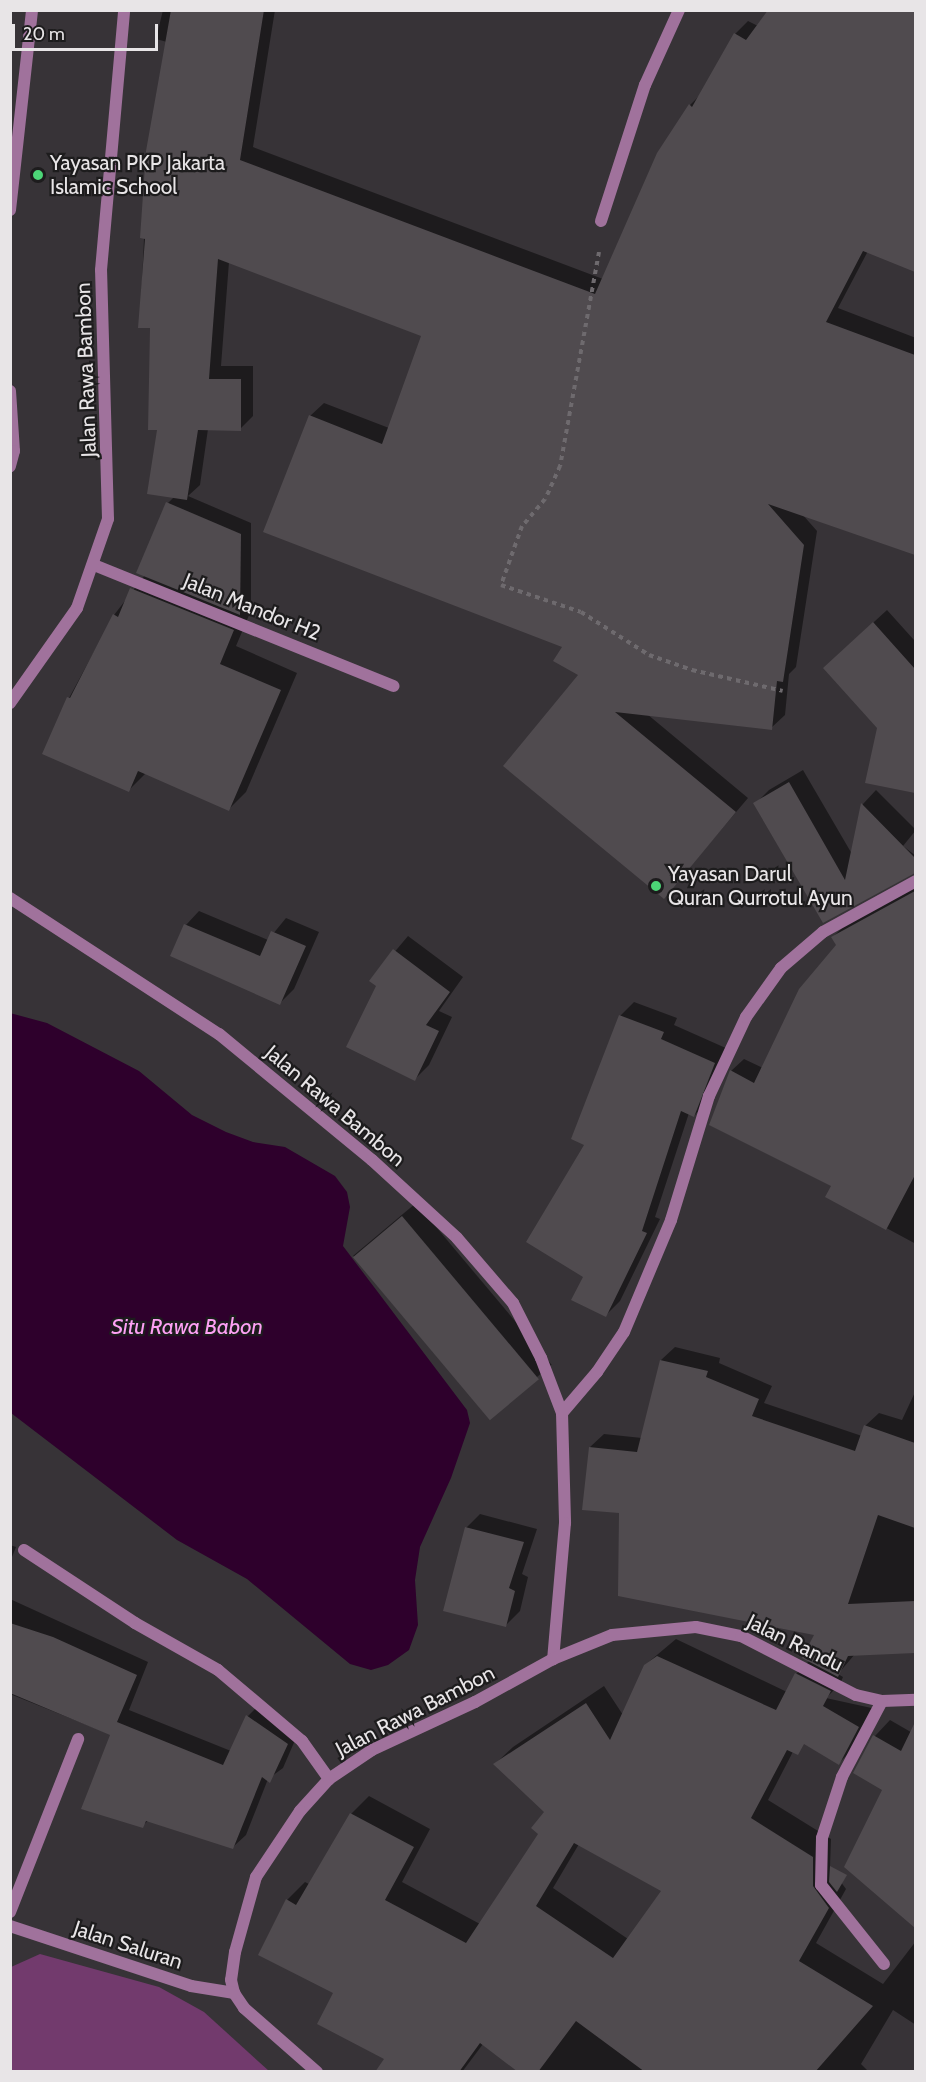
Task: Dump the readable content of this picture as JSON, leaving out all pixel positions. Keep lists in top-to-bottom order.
{
  "streets": {
    "street": [
      "Jalan Rawa Bambon",
      "Jalan Mandor H2",
      "Jalan Randu",
      "Jalan Saluran"
    ]
  },
  "crossings": [
    ["Jalan Rawa Bambon", "Jalan Mandor H2"],
    ["Jalan Rawa Bambon", "Jalan Randu"],
    ["Jalan Rawa Bambon", "Jalan Saluran"]
  ],
  "water": ["Situ Rawa Babon"],
  "places": ["Yayasan PKP Jakarta Islamic School", "Yayasan Darul Quran Qurrotul Ayun"],
  "scale_bar": "20 m"
}
